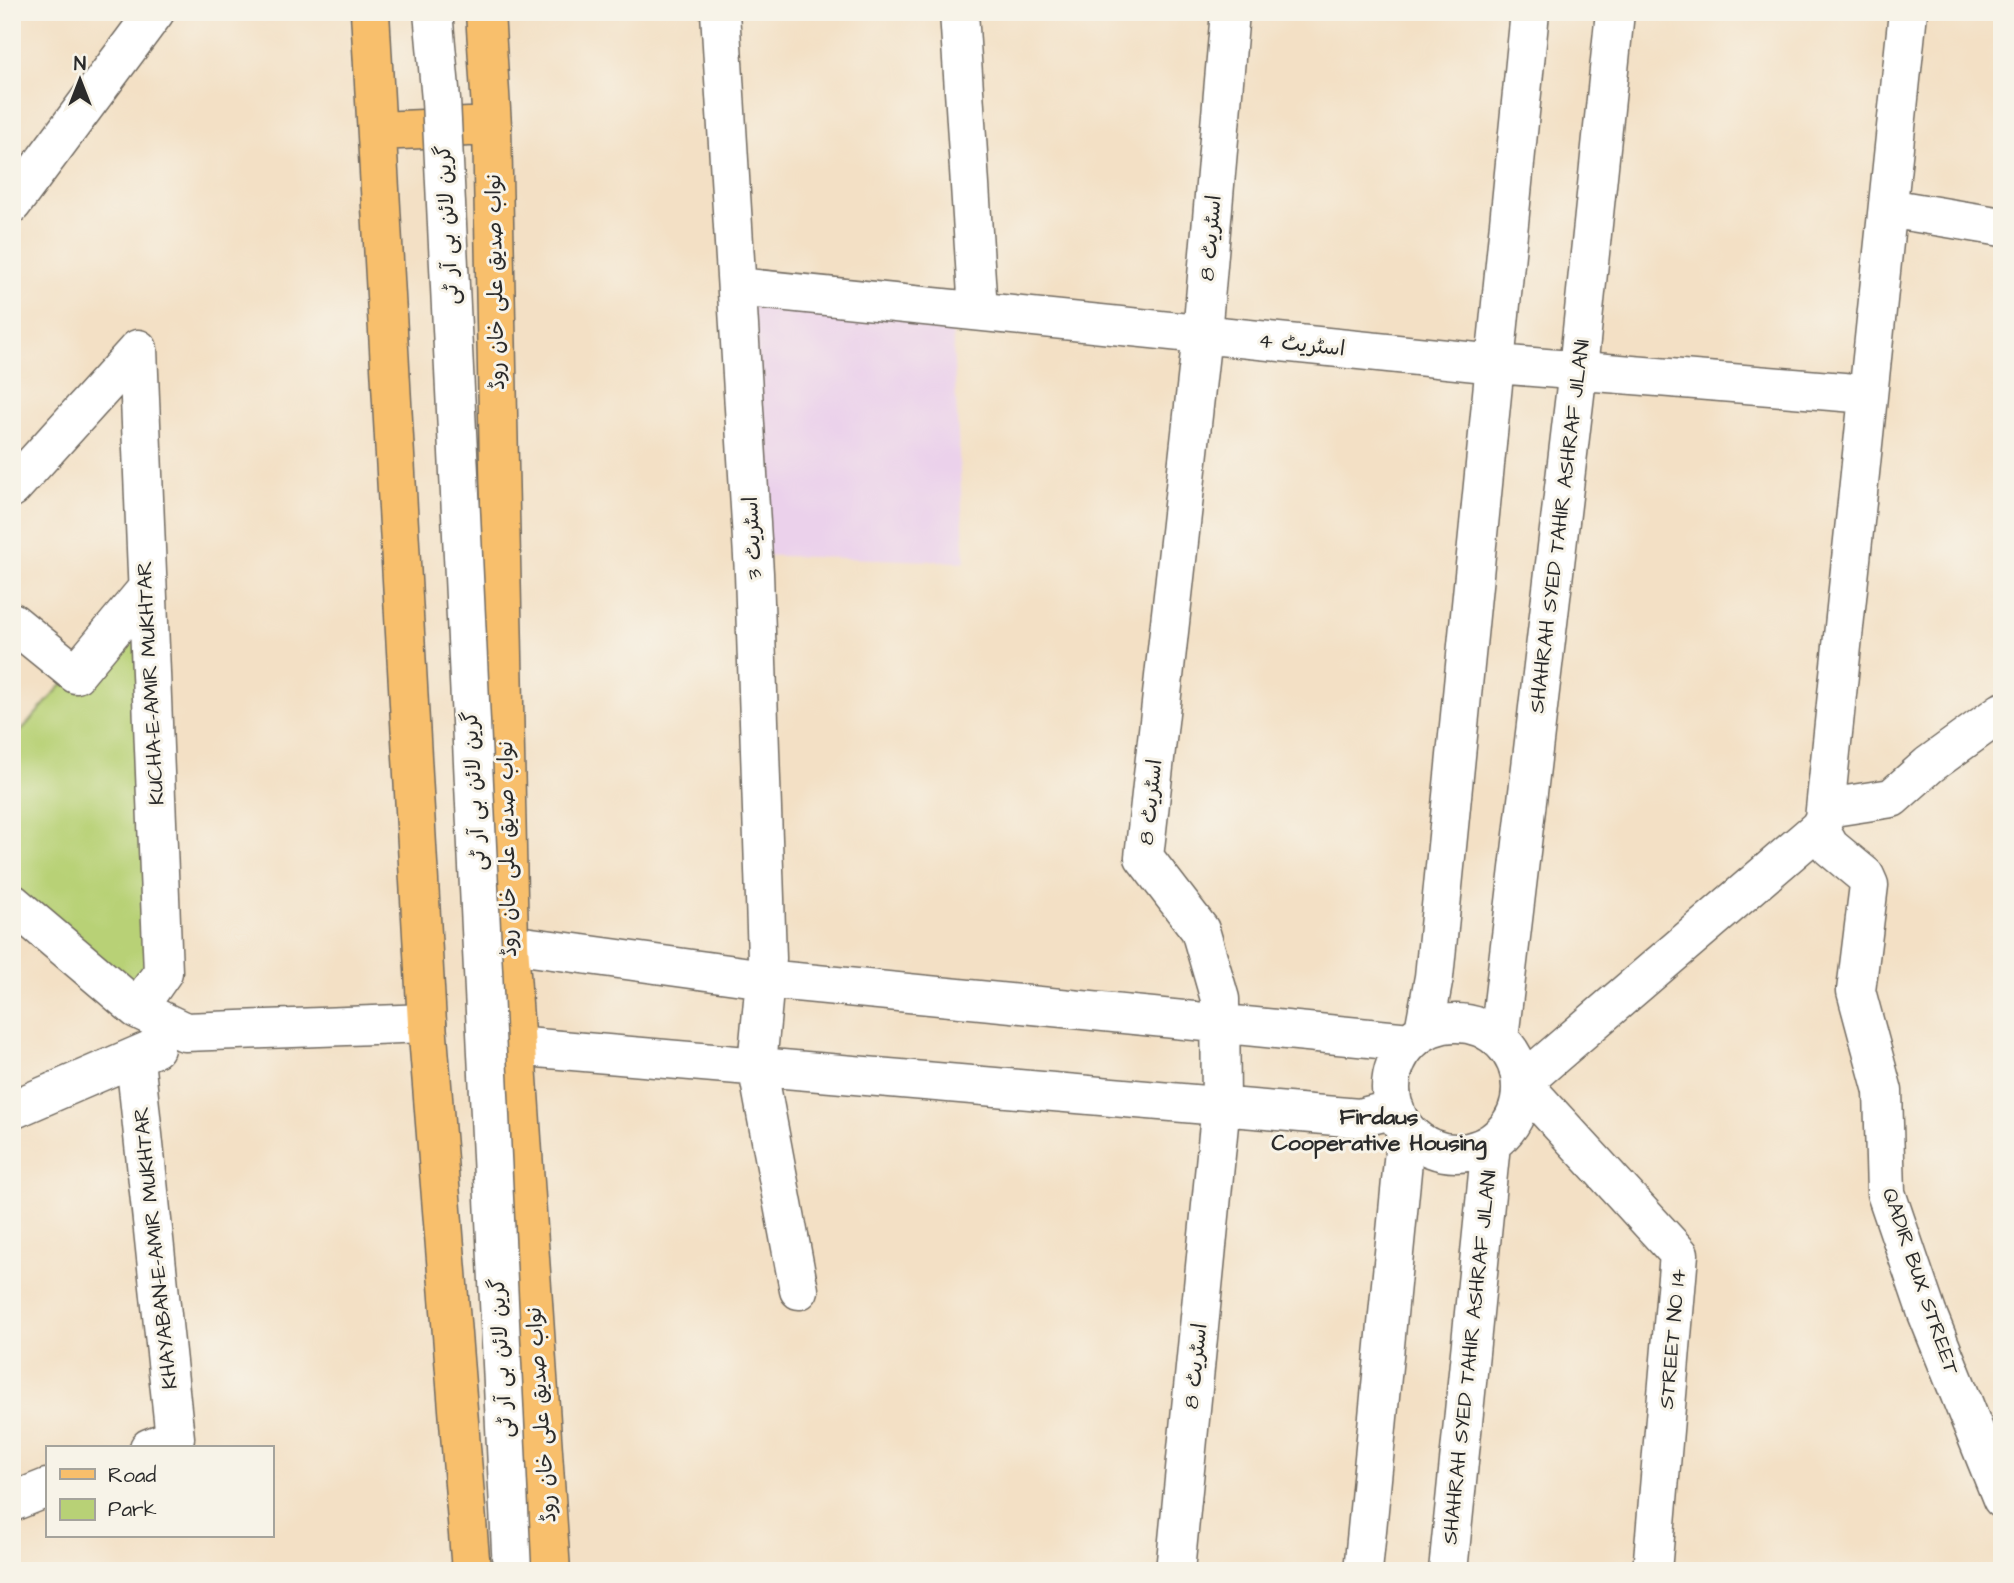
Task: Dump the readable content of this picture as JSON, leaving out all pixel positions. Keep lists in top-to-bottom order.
{
  "streets": {
    "main road": ["نواب صدیق علی خان روڈ"],
    "street": [
      "گرین لائن بی آر ٹی",
      "اسٹریٹ 8",
      "اسٹریٹ 4",
      "SHAHRAH SYED TAHIR ASHRAF JILANI",
      "اسٹریٹ 3",
      "KUCHA-E-AMIR MUKHTAR",
      "KHAYABAN-E-AMIR MUKHTAR",
      "QADIR BUX STREET",
      "STREET NO 14"
    ]
  },
  "crossings": [
    ["اسٹریٹ 8", "اسٹریٹ 4"],
    ["اسٹریٹ 4", "SHAHRAH SYED TAHIR ASHRAF JILANI"],
    ["اسٹریٹ 4", "اسٹریٹ 3"],
    ["SHAHRAH SYED TAHIR ASHRAF JILANI", "STREET NO 14"]
  ],
  "districts": ["Firdaus Cooperative Housing"],
  "legend": ["Road", "Park"],
  "north": "top"
}
